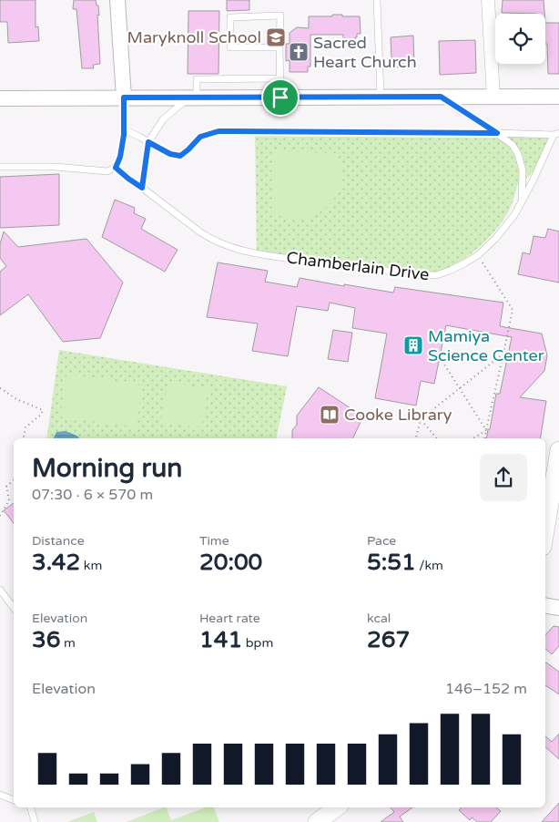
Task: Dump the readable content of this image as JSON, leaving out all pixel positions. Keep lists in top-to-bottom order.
{
  "streets": {
    "lane": ["Chamberlain Drive"]
  },
  "places": {
    "school or university": ["Maryknoll School"],
    "church": ["Sacred Heart Church"],
    "building": ["Mamiya Science Center"],
    "library": ["Cooke Library"]
  },
  "page": {
    "heading": ["Morning run", "07:30 · 6 × 570 m"],
    "stats": [
      ["Distance", "3.42 km"],
      ["Time", "20:00"],
      ["Pace", "5:51 /km"],
      ["Elevation", "36 m"],
      ["Heart rate", "141 bpm"],
      ["kcal", "267"]
    ],
    "chart": ["Elevation", "146–152 m"]
  }
}
